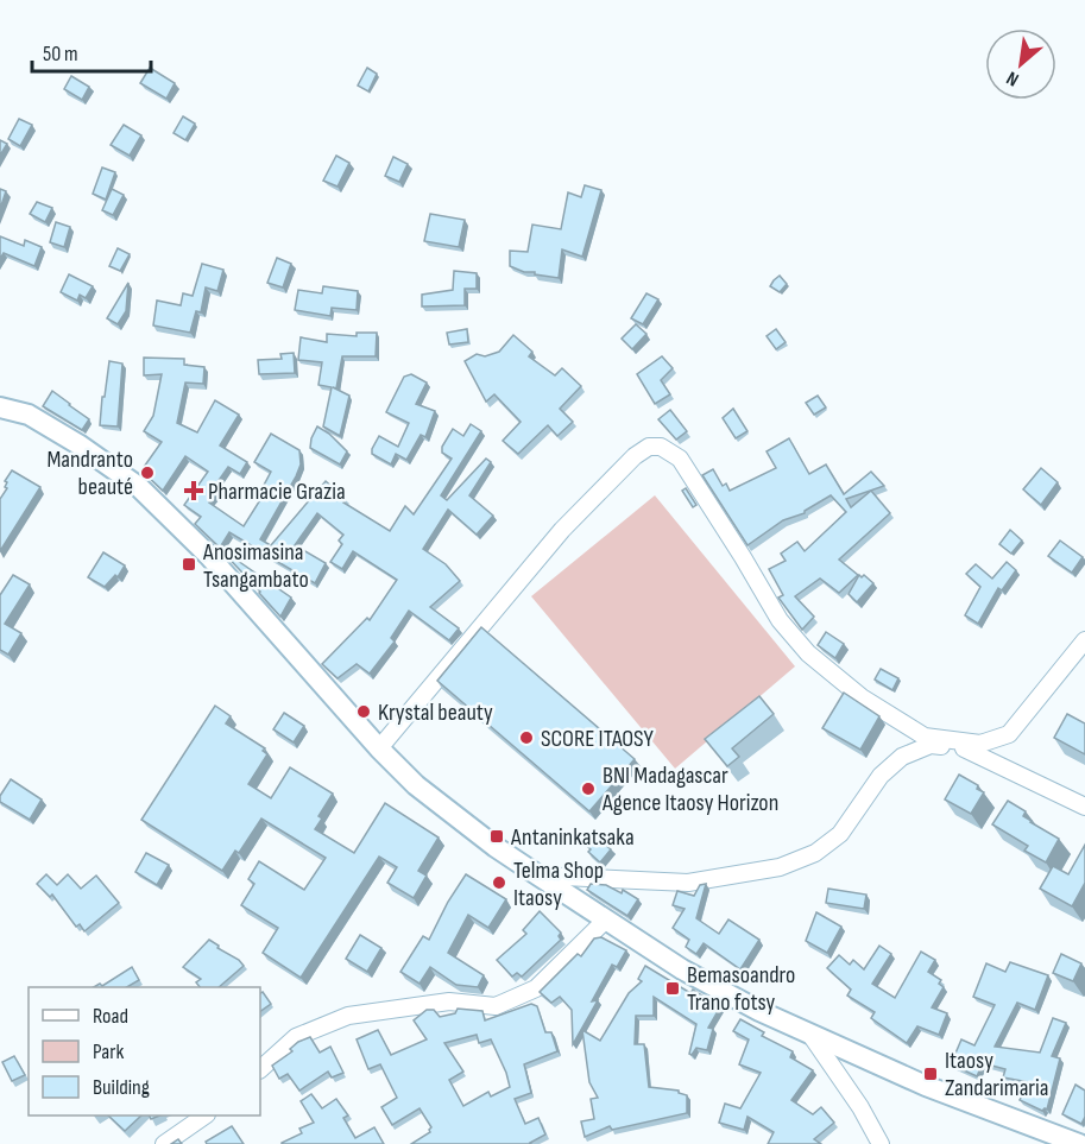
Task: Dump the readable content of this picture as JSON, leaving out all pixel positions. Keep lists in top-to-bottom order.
{
  "places": {
    "other": [
      "Mandranto beauté",
      "Krystal beauty",
      "SCORE ITAOSY",
      "BNI Madagascar Agence Itaosy Horizon",
      "Telma Shop Itaosy"
    ],
    "health": ["Pharmacie Grazia"],
    "transit": [
      "Anosimasina Tsangambato",
      "Antaninkatsaka",
      "Bemasoandro Trano fotsy",
      "Itaosy Zandarimaria"
    ]
  },
  "legend": ["Road", "Park", "Building"],
  "scale_bar": "50 m",
  "north": "bottom left"
}
